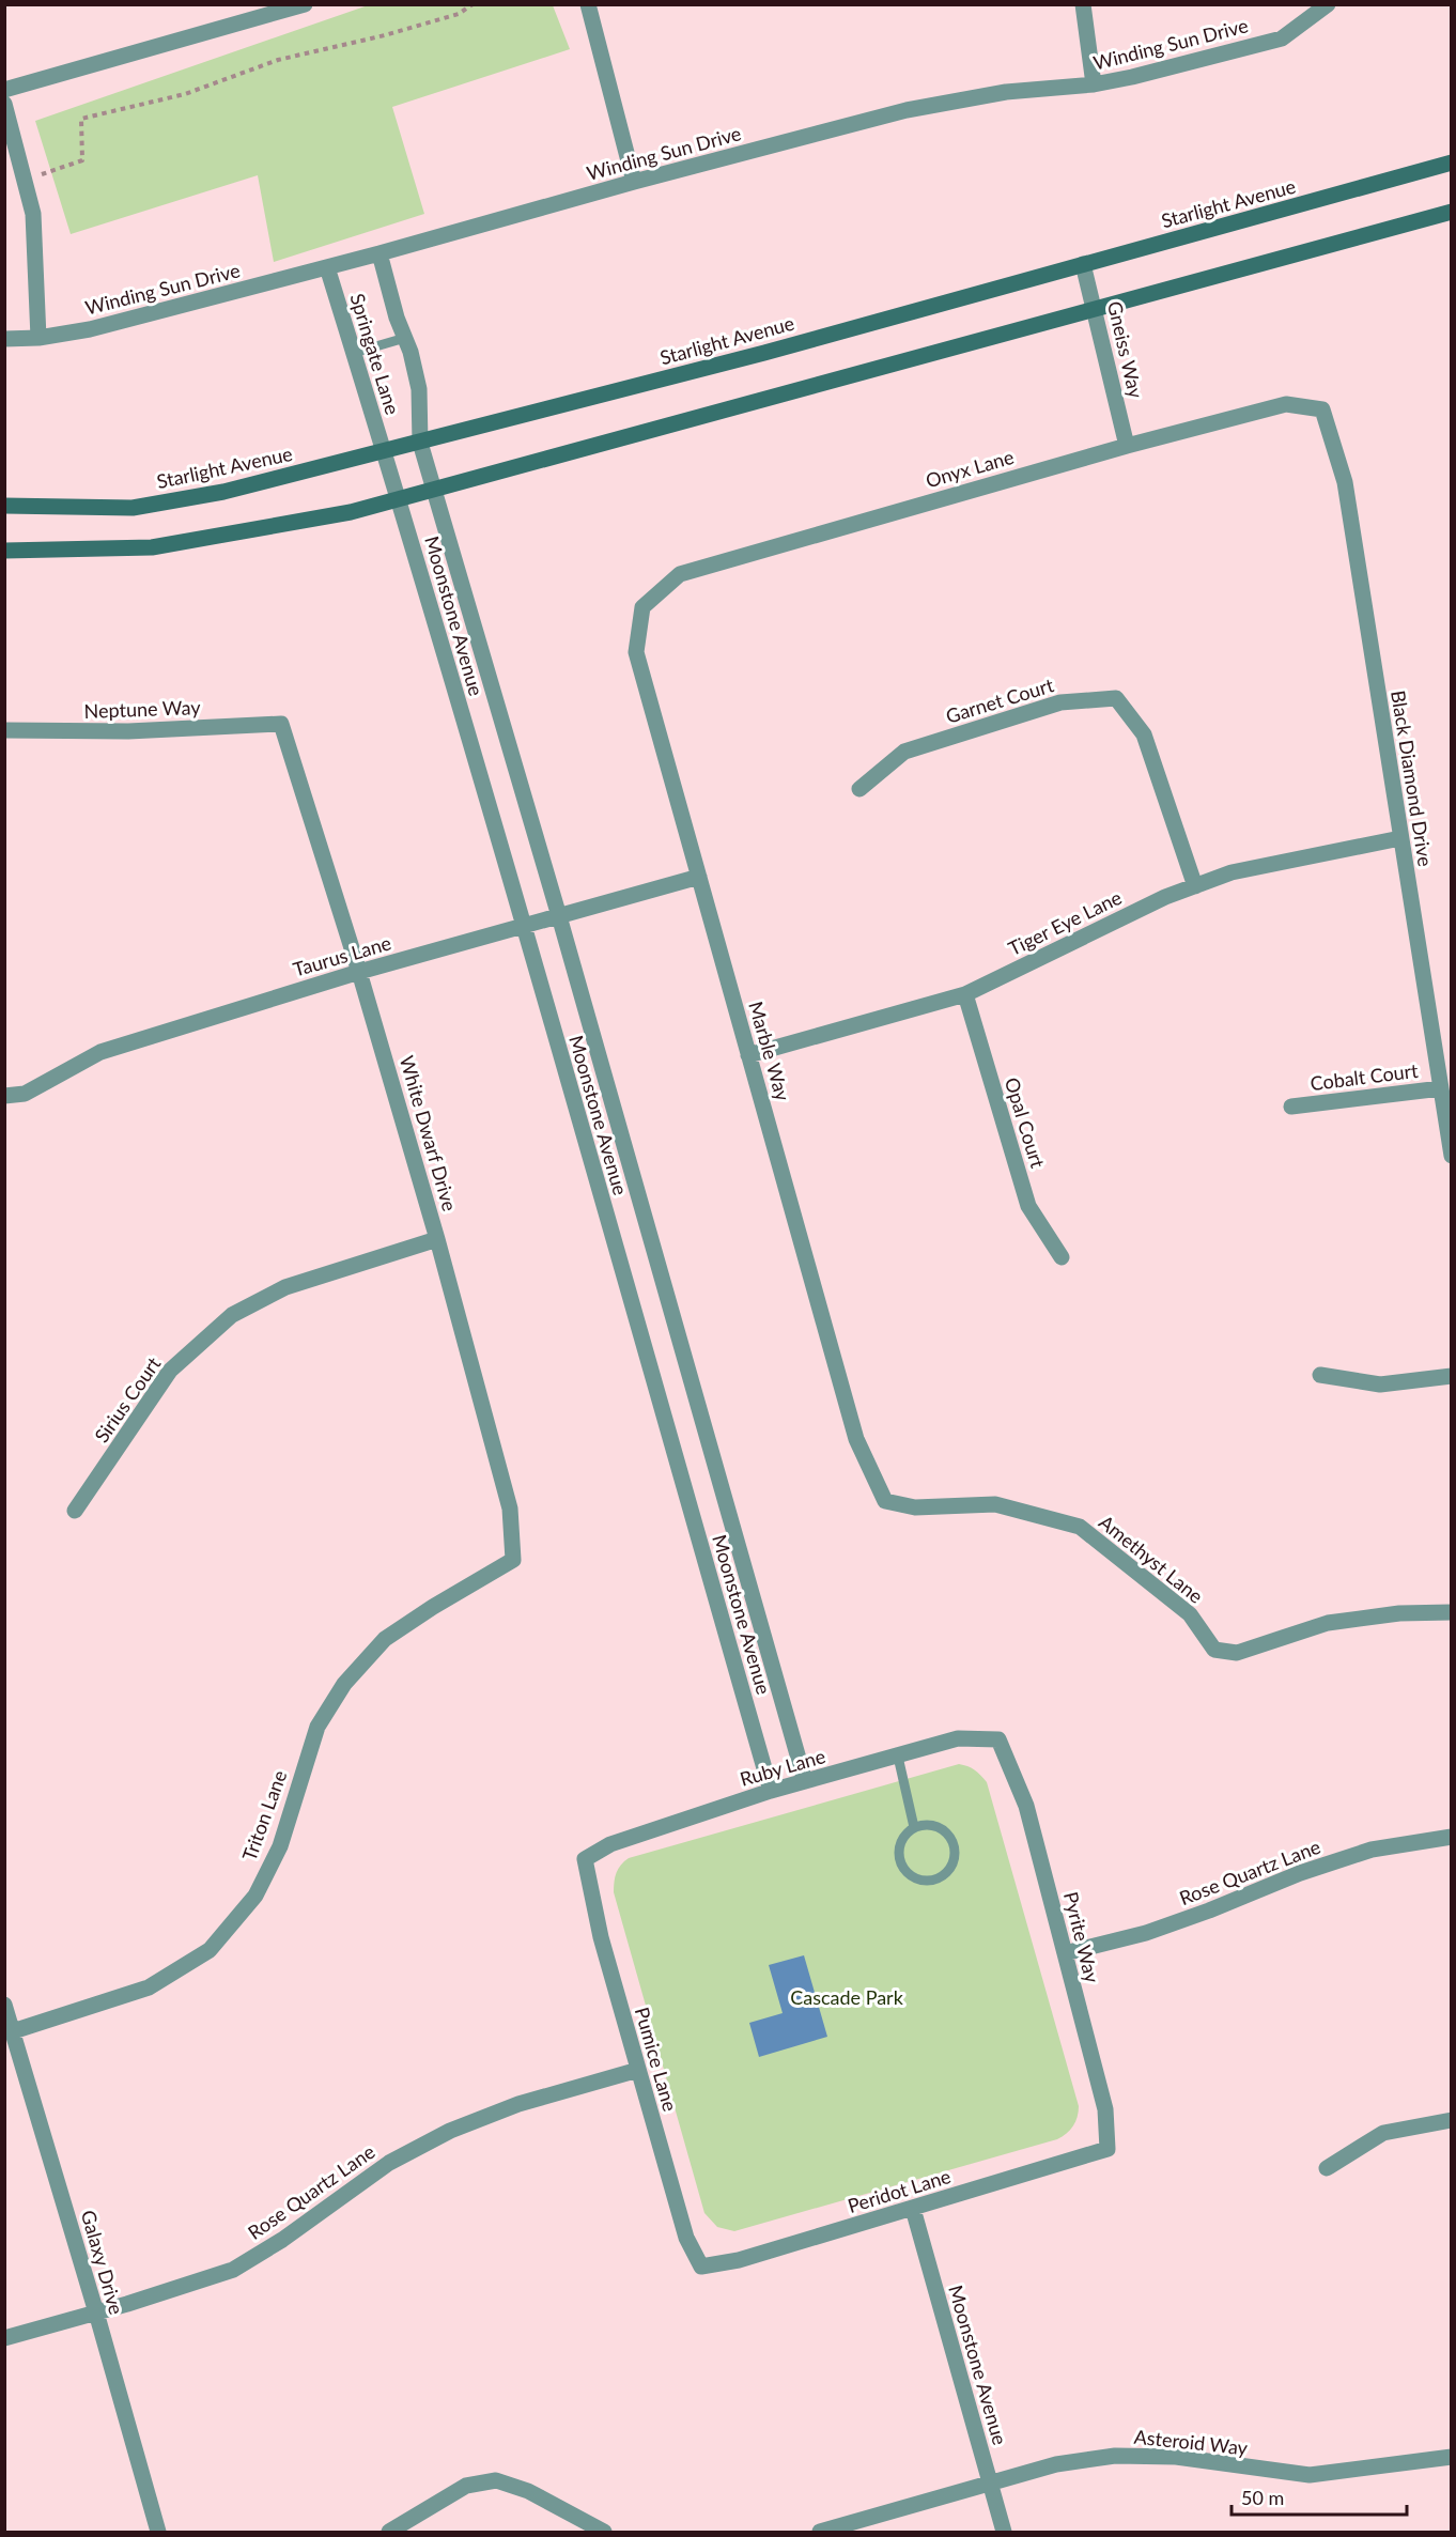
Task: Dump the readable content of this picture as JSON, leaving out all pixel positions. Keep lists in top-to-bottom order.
{
  "streets": {
    "street": [
      "Winding Sun Drive",
      "Starlight Avenue",
      "Gneiss Way",
      "Springate Lane",
      "Onyx Lane",
      "Moonstone Avenue",
      "Garnet Court",
      "Neptune Way",
      "Black Diamond Drive",
      "Tiger Eye Lane",
      "Taurus Lane",
      "Marble Way",
      "Cobalt Court",
      "Opal Court",
      "White Dwarf Drive",
      "Sirius Court",
      "Amethyst Lane",
      "Ruby Lane",
      "Triton Lane",
      "Rose Quartz Lane",
      "Pyrite Way",
      "Pumice Lane",
      "Peridot Lane",
      "Galaxy Drive",
      "Asteroid Way"
    ]
  },
  "crossings": [
    ["Winding Sun Drive", "Springate Lane"],
    ["Starlight Avenue", "Gneiss Way"],
    ["Starlight Avenue", "Springate Lane"],
    ["Starlight Avenue", "Moonstone Avenue"],
    ["Gneiss Way", "Onyx Lane"],
    ["Springate Lane", "Moonstone Avenue"],
    ["Onyx Lane", "Black Diamond Drive"],
    ["Onyx Lane", "Marble Way"],
    ["Moonstone Avenue", "Taurus Lane"],
    ["Moonstone Avenue", "Ruby Lane"],
    ["Moonstone Avenue", "Peridot Lane"],
    ["Moonstone Avenue", "Asteroid Way"],
    ["Garnet Court", "Tiger Eye Lane"],
    ["Neptune Way", "White Dwarf Drive"],
    ["Black Diamond Drive", "Tiger Eye Lane"],
    ["Black Diamond Drive", "Cobalt Court"],
    ["Tiger Eye Lane", "Marble Way"],
    ["Tiger Eye Lane", "Opal Court"],
    ["Taurus Lane", "Marble Way"],
    ["Taurus Lane", "White Dwarf Drive"],
    ["Marble Way", "Amethyst Lane"],
    ["White Dwarf Drive", "Sirius Court"],
    ["White Dwarf Drive", "Triton Lane"],
    ["Ruby Lane", "Pyrite Way"],
    ["Ruby Lane", "Pumice Lane"],
    ["Triton Lane", "Galaxy Drive"],
    ["Rose Quartz Lane", "Pyrite Way"],
    ["Rose Quartz Lane", "Pumice Lane"],
    ["Rose Quartz Lane", "Galaxy Drive"],
    ["Pyrite Way", "Peridot Lane"],
    ["Pumice Lane", "Peridot Lane"]
  ],
  "parks": ["Cascade Park"],
  "scale_bar": "50 m"
}
